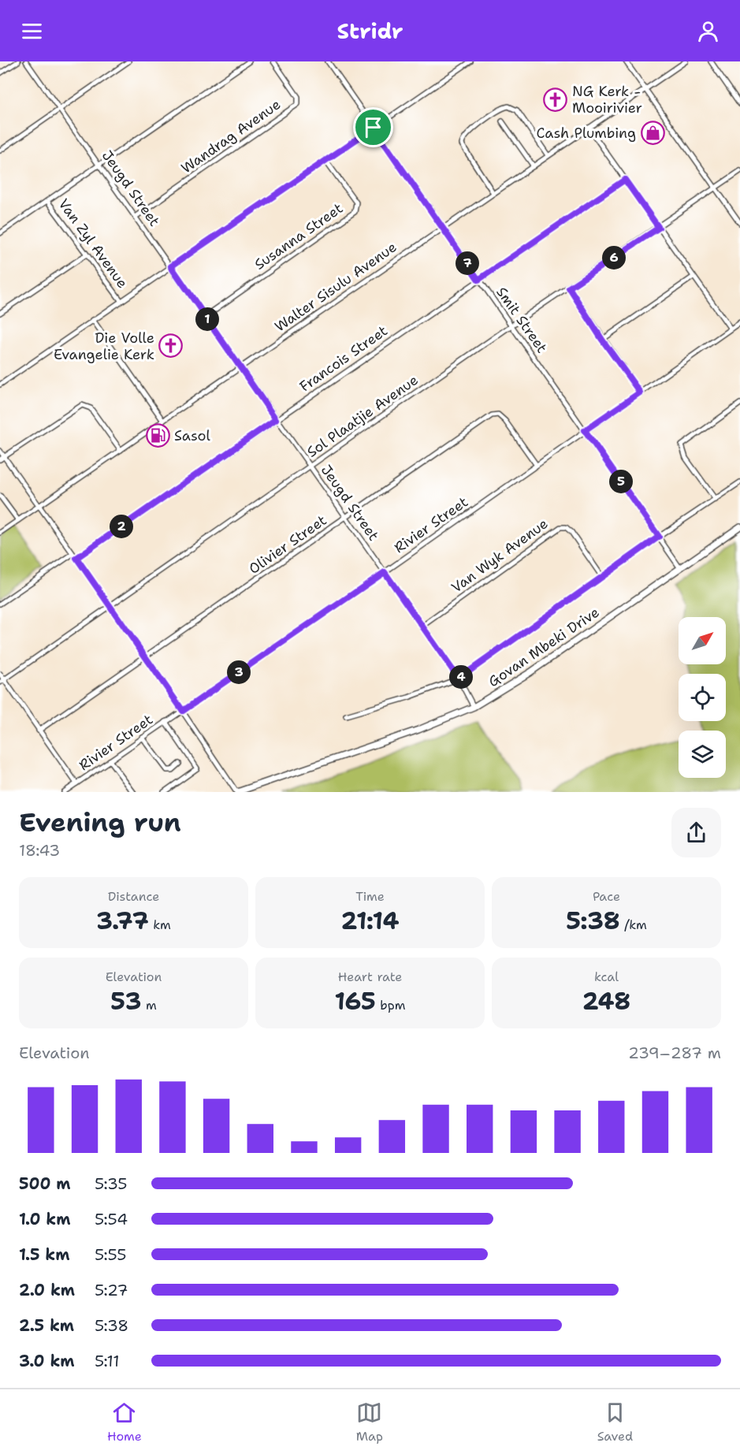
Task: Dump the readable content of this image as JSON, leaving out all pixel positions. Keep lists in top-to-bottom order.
{
  "streets": {
    "main road": ["Govan Mbeki Drive"],
    "street": [
      "Wandrag Avenue",
      "Jeugd Street",
      "Susanna Street",
      "Van Zyl Avenue",
      "Walter Sisulu Avenue",
      "Smit Street",
      "Francois Street",
      "Sol Plaatjie Avenue",
      "Rivier Street",
      "Olivier Street",
      "Van Wyk Avenue"
    ]
  },
  "crossings": [
    ["Wandrag Avenue", "Jeugd Street"],
    ["Jeugd Street", "Susanna Street"],
    ["Jeugd Street", "Walter Sisulu Avenue"],
    ["Jeugd Street", "Francois Street"],
    ["Jeugd Street", "Sol Plaatjie Avenue"],
    ["Jeugd Street", "Rivier Street"],
    ["Jeugd Street", "Olivier Street"],
    ["Jeugd Street", "Van Wyk Avenue"],
    ["Jeugd Street", "Govan Mbeki Drive"],
    ["Walter Sisulu Avenue", "Smit Street"],
    ["Smit Street", "Francois Street"],
    ["Smit Street", "Sol Plaatjie Avenue"],
    ["Smit Street", "Rivier Street"],
    ["Smit Street", "Govan Mbeki Drive"],
    ["Rivier Street", "Olivier Street"]
  ],
  "places": {
    "church": ["NG Kerk - Mooirivier", "Die Volle Evangelie Kerk"],
    "shop": ["Cash Plumbing"],
    "fuel station": ["Sasol"]
  },
  "north": "top right",
  "page": {
    "header": "Stridr",
    "pins": [
      "6",
      "7",
      "1",
      "5",
      "2",
      "3",
      "4"
    ],
    "heading": ["Evening run", "18:43"],
    "stats": [
      ["Distance", "3.77 km"],
      ["Time", "21:14"],
      ["Pace", "5:38 /km"],
      ["Elevation", "53 m"],
      ["Heart rate", "165 bpm"],
      ["kcal", "248"]
    ],
    "chart": ["Elevation", "239–287 m"],
    "list": [
      {
        "name": "500 m",
        "note": "5:35"
      },
      {
        "name": "1.0 km",
        "note": "5:54"
      },
      {
        "name": "1.5 km",
        "note": "5:55"
      },
      {
        "name": "2.0 km",
        "note": "5:27"
      },
      {
        "name": "2.5 km",
        "note": "5:38"
      },
      {
        "name": "3.0 km",
        "note": "5:11"
      }
    ],
    "tabs": ["Home", "Map", "Saved"]
  }
}
